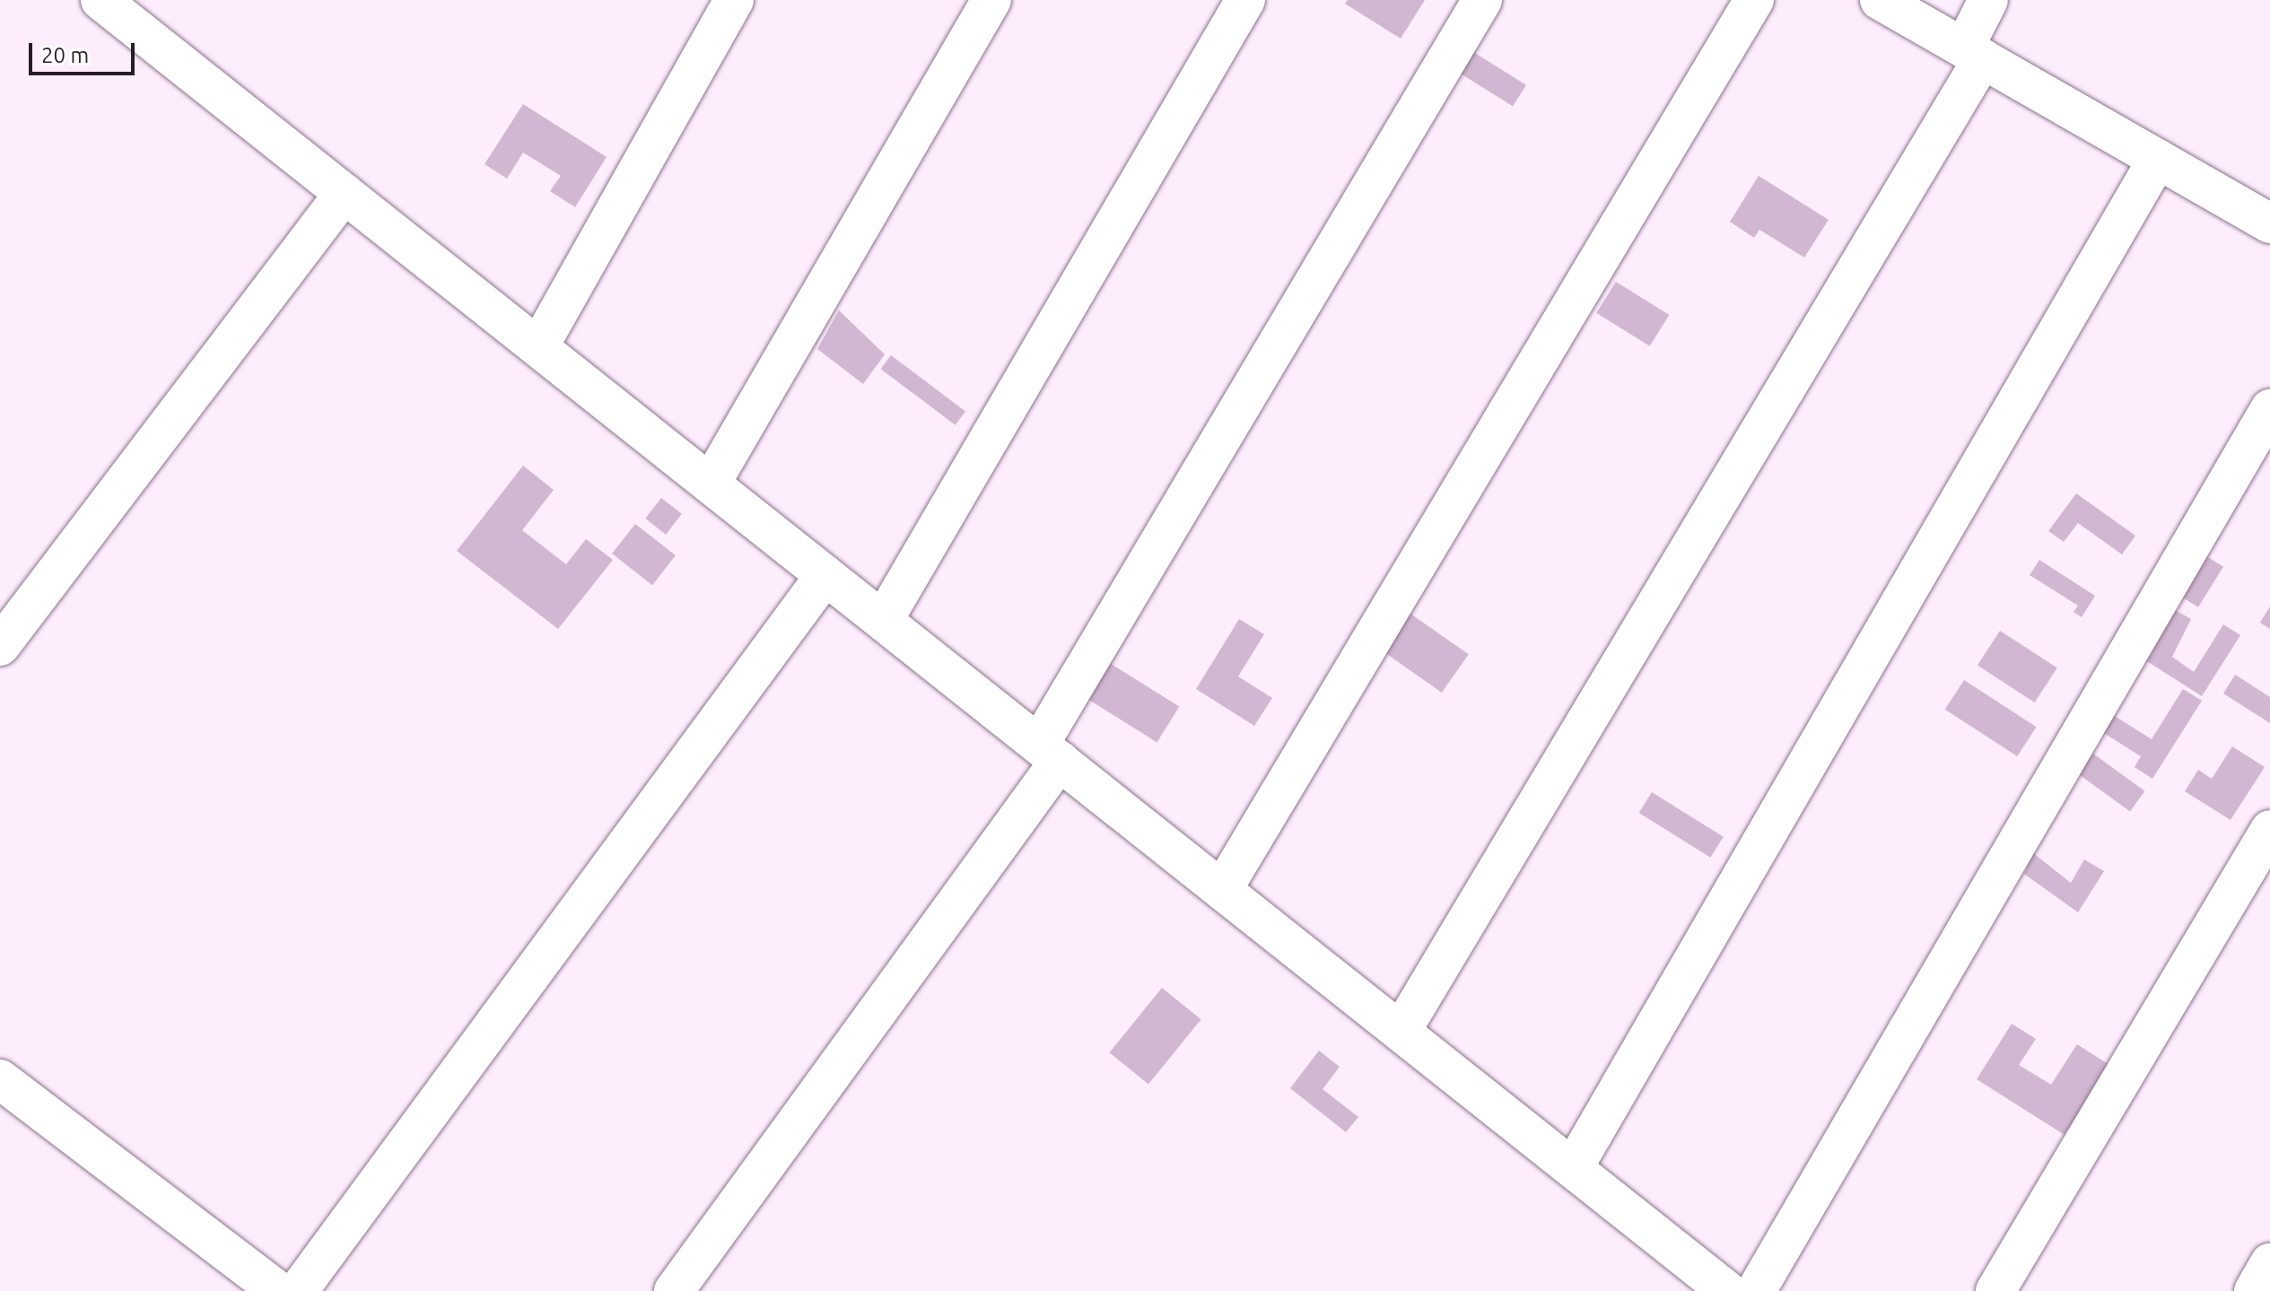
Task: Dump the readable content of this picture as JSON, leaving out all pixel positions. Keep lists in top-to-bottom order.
{
  "scale_bar": "20 m"
}
